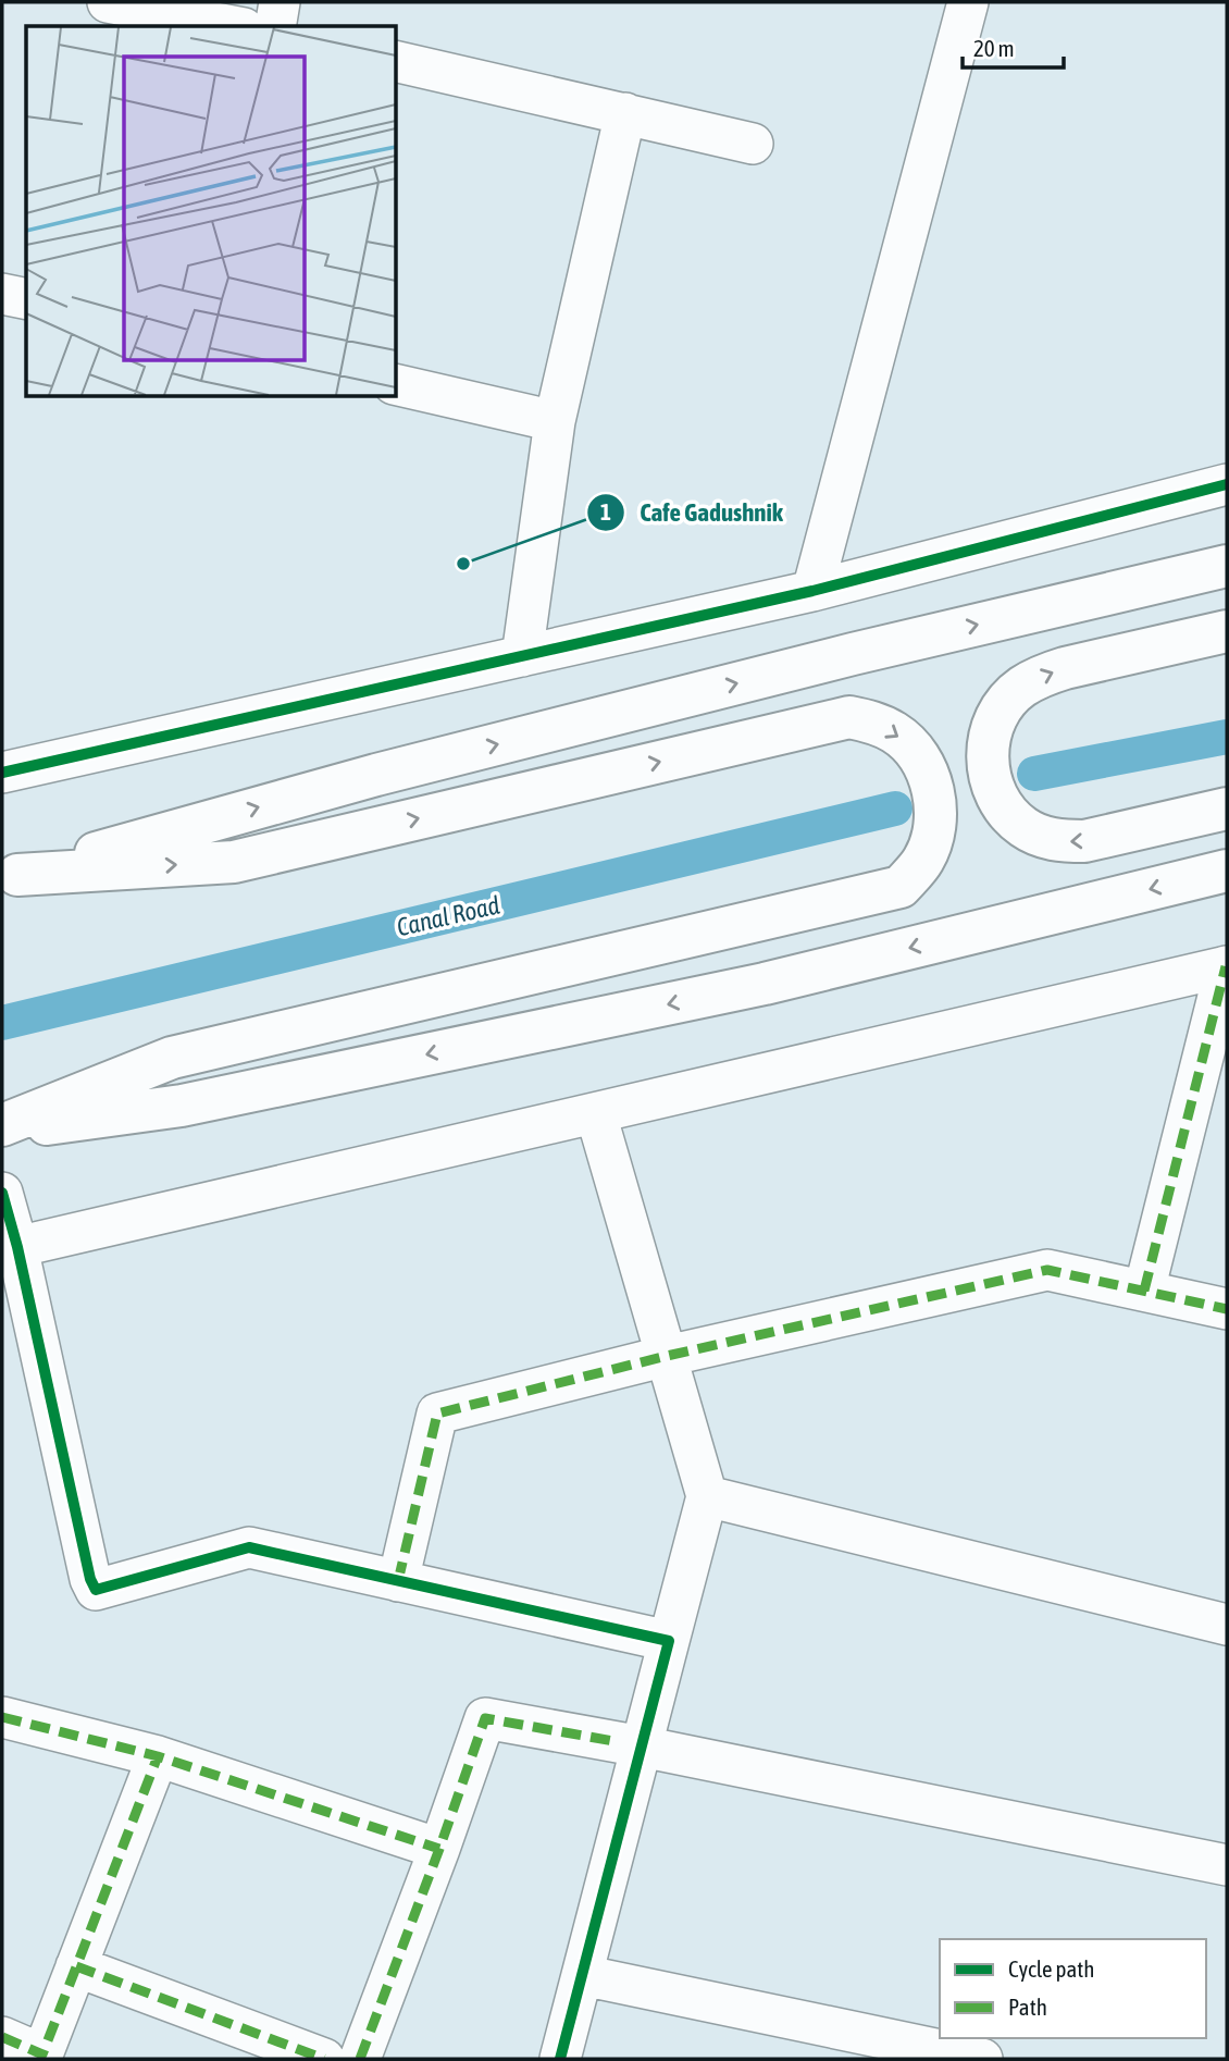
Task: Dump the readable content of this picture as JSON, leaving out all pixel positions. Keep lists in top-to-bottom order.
{
  "water": ["Canal Road"],
  "places": ["Cafe Gadushnik"],
  "legend": ["Cycle path", "Path"],
  "scale_bar": "20 m"
}
